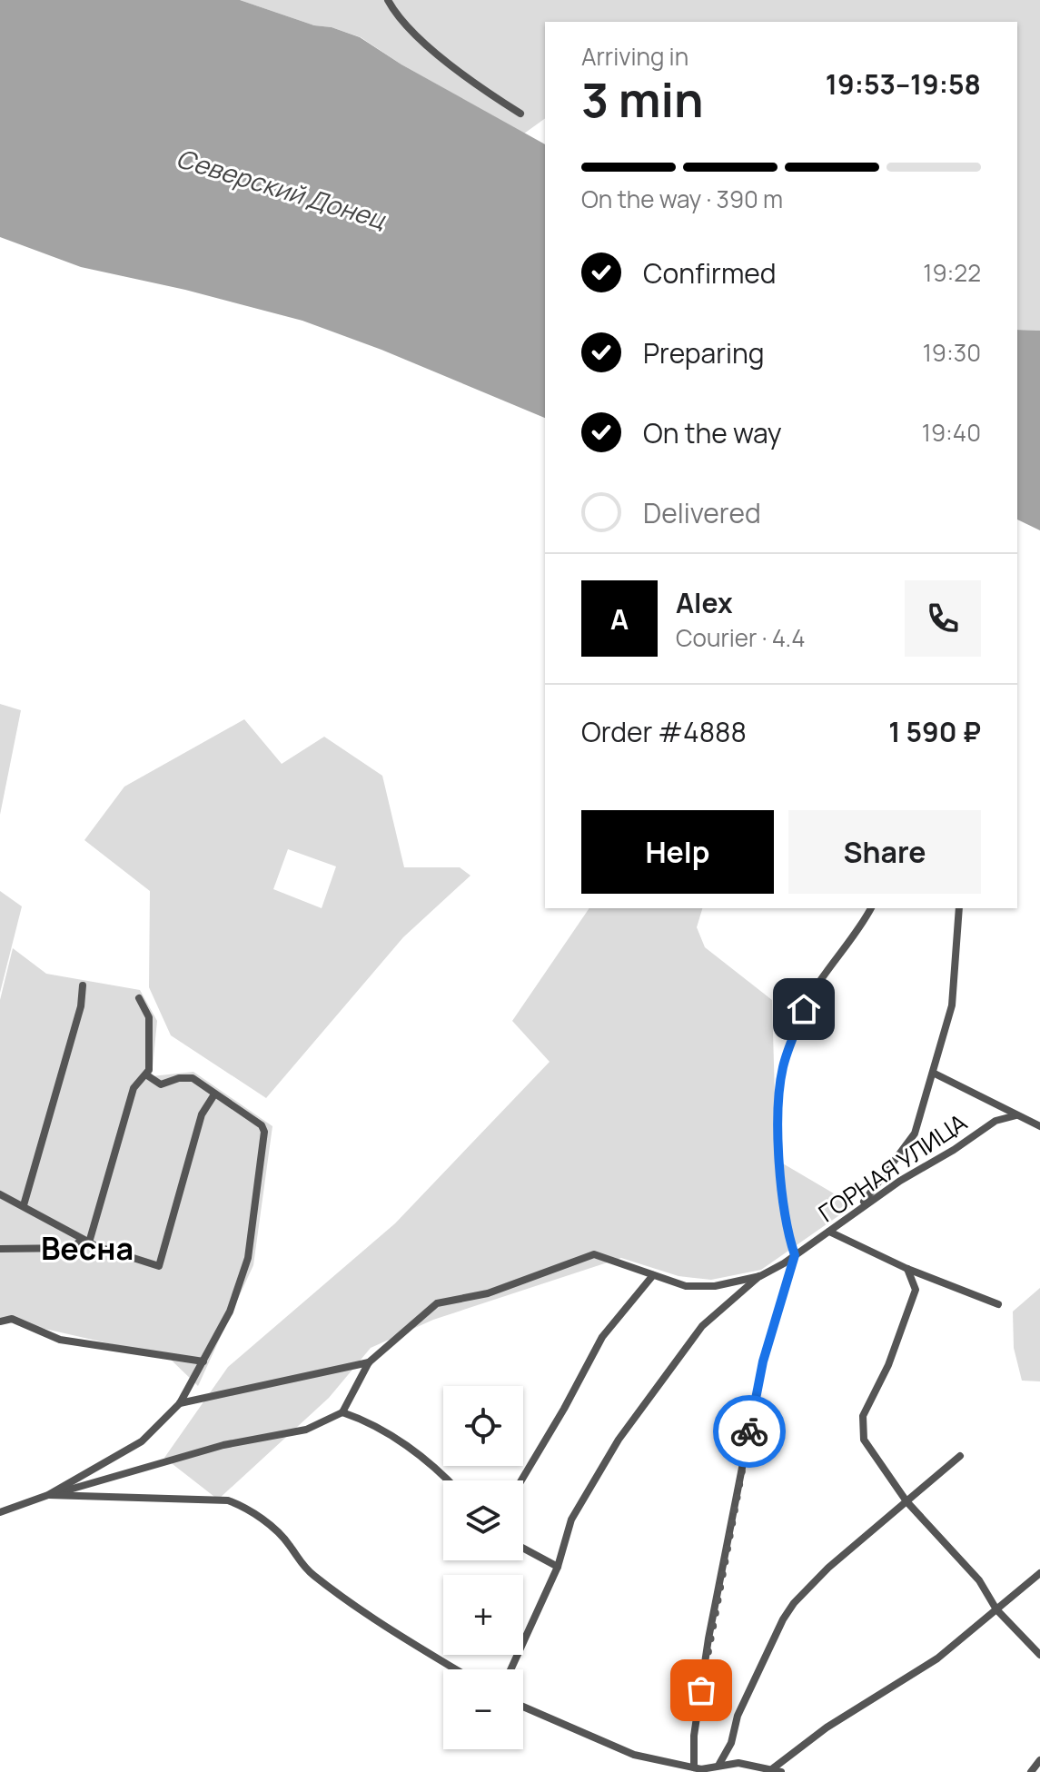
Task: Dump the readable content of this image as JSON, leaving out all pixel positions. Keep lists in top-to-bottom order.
{
  "streets": {
    "street": ["ГОРНАЯ УЛИЦА"]
  },
  "districts": ["Весна"],
  "water": ["Северский Донец"],
  "page": {
    "heading": ["3 min", "Arriving in", "19:53–19:58"],
    "panel": [
      "Alex",
      "Courier · 4.4",
      "Order #4888",
      "1 590 ₽"
    ],
    "bar": "On the way · 390 m",
    "list": [
      ["Confirmed", "19:22"],
      ["Preparing", "19:30"],
      ["On the way", "19:40"],
      "Delivered"
    ],
    "round": "A",
    "buttons": ["Help", "Share"],
    "map_buttons": ["+", "−"]
  }
}
